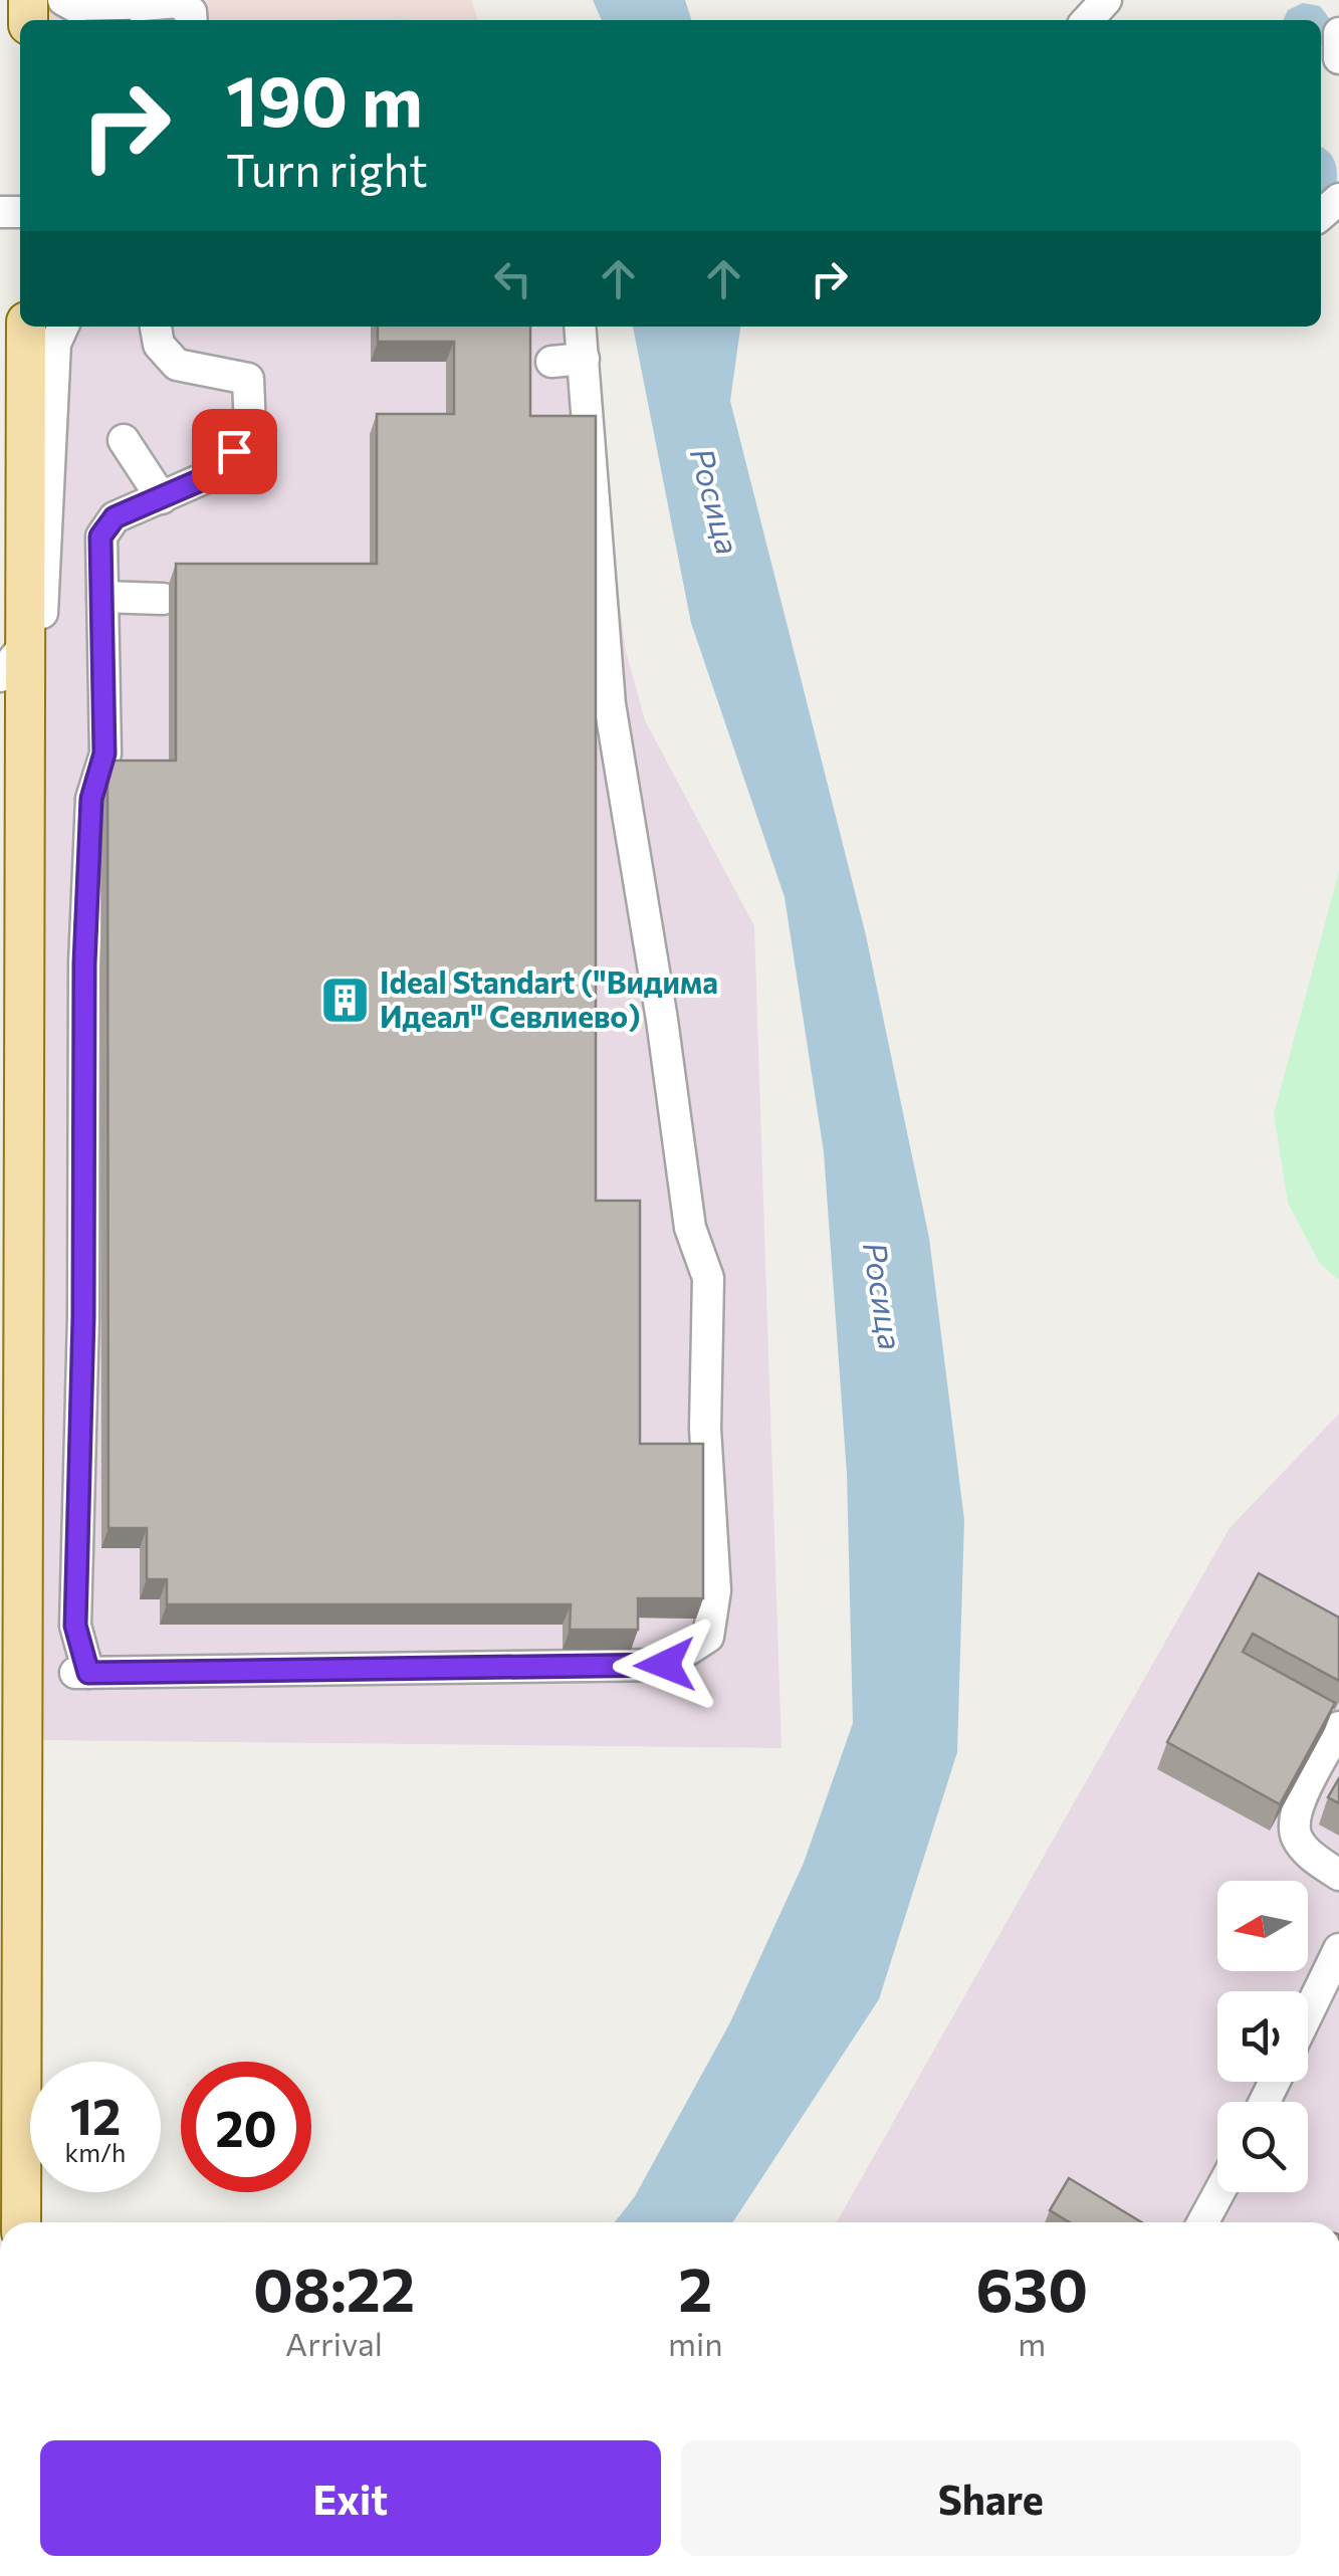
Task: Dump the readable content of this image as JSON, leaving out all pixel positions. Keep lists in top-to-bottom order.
{
  "water": ["Росица"],
  "places": {
    "building": ["Ideal Standart (\"Видима Идеал\" Севлиево)"]
  },
  "north": "left",
  "page": {
    "turn": ["190 m", "Turn right"],
    "speed": "12 km/h",
    "limit": "20",
    "eta": [
      "08:22",
      "Arrival",
      "2",
      "min",
      "630",
      "m"
    ],
    "buttons": ["Exit", "Share"]
  }
}
